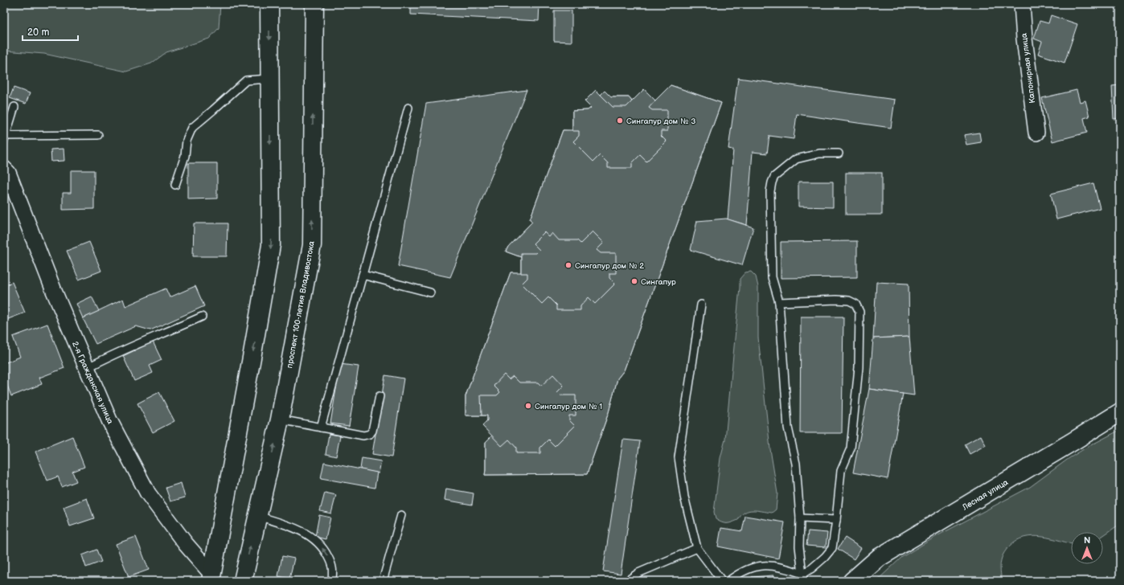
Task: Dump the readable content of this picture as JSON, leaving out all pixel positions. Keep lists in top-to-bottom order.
{
  "streets": {
    "main road": ["проспект 100-летия Владивостока", "Лесная улица"],
    "street": ["Капонирная улица", "2-я Гражданская улица"]
  },
  "places": [
    "Сингапур дом № 3",
    "Сингапур дом № 2",
    "Сингапур",
    "Сингапур дом № 1"
  ],
  "scale_bar": "20 m",
  "north": "top"
}
